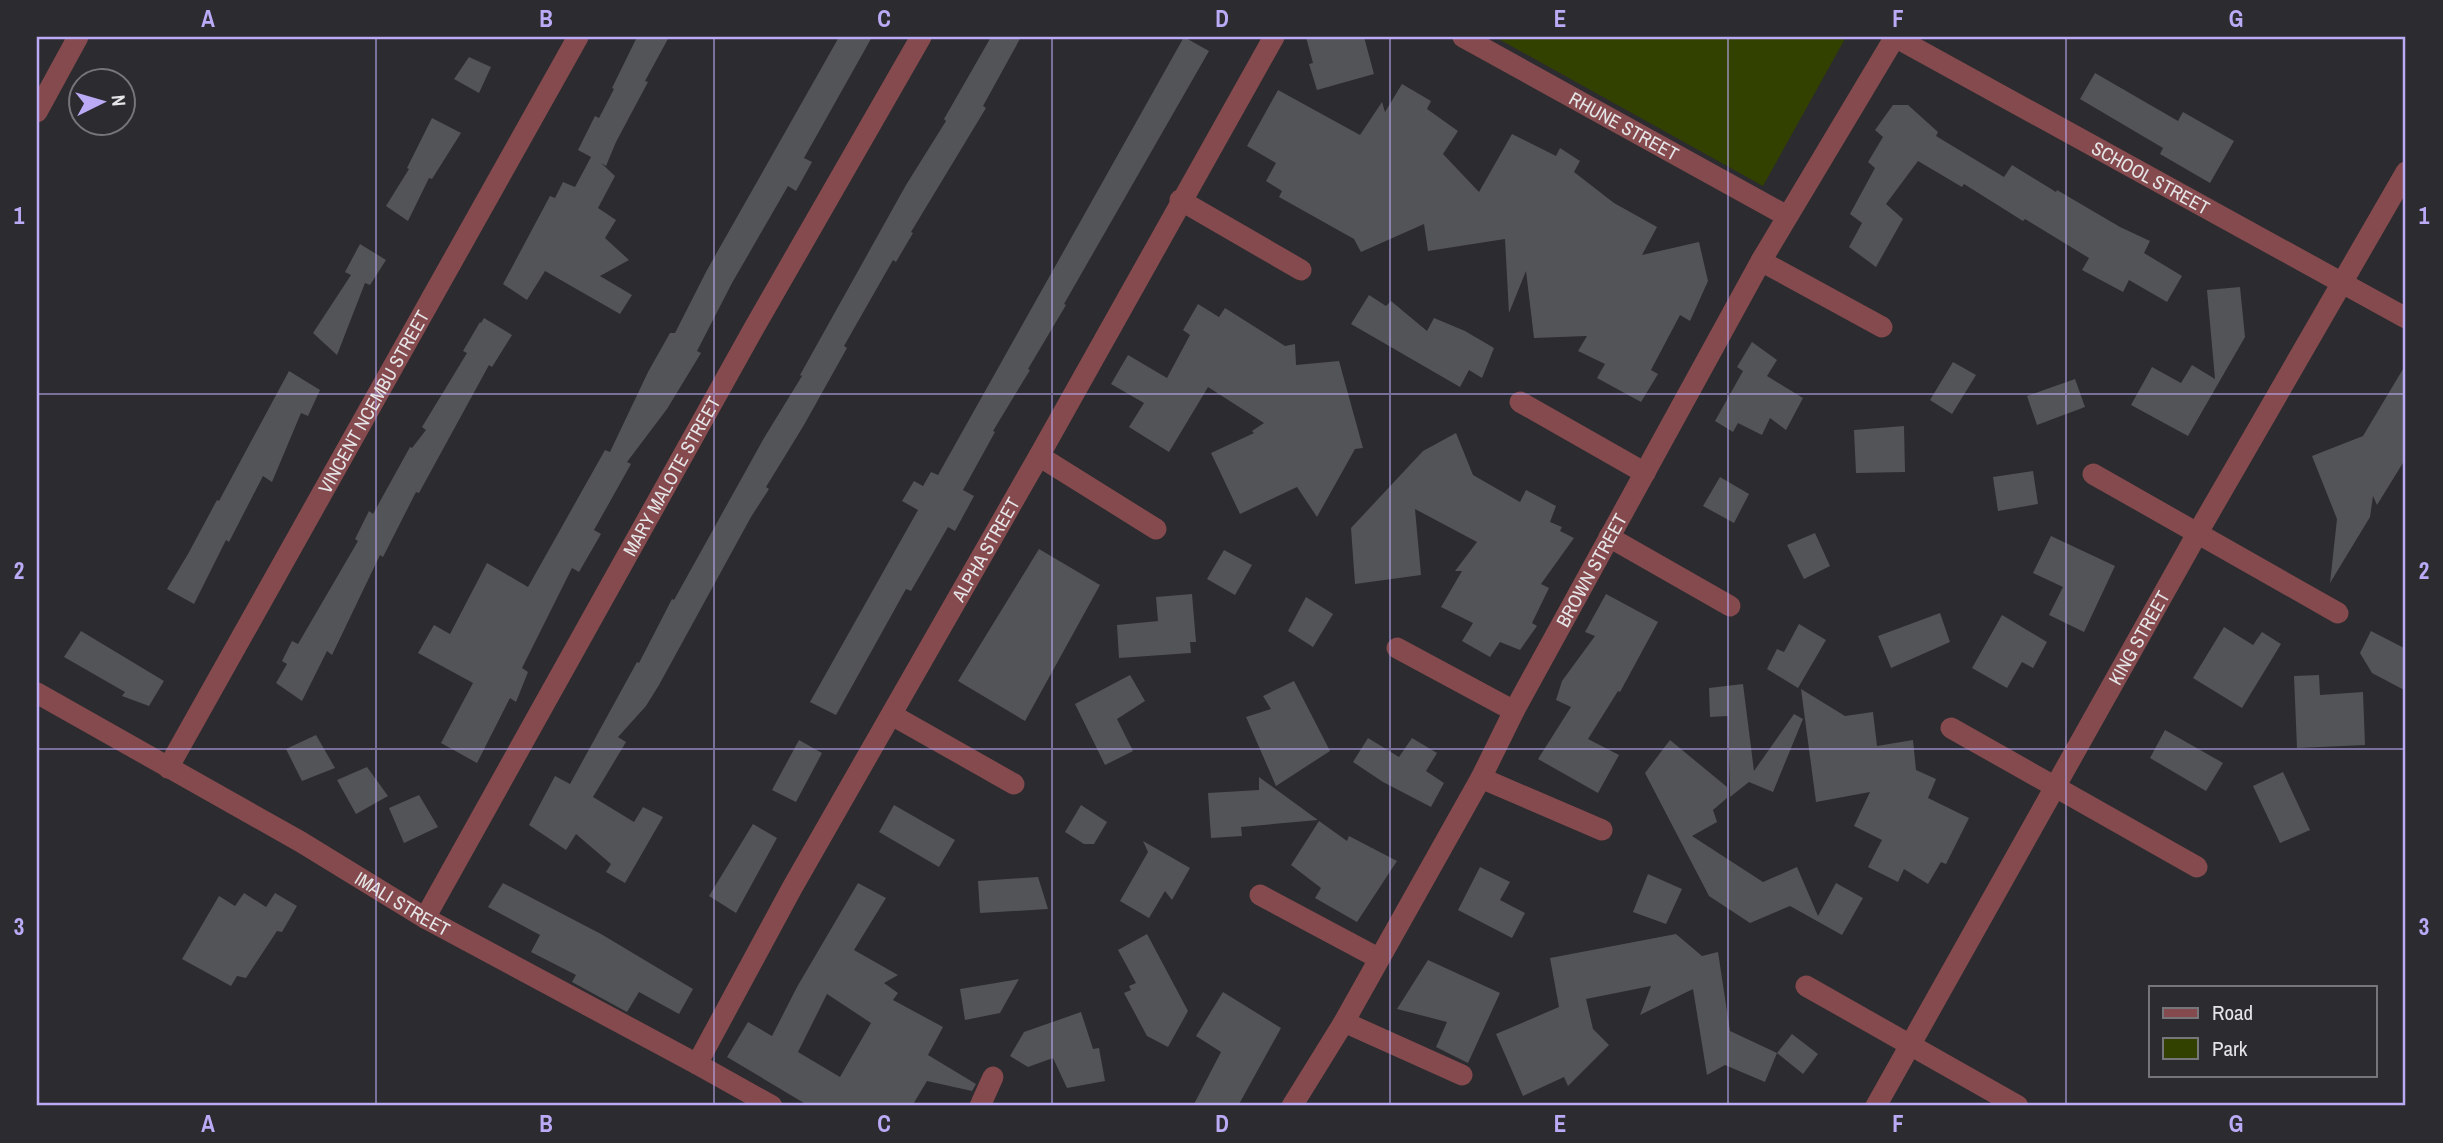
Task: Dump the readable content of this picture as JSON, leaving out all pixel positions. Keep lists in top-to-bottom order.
{
  "streets": {
    "street": [
      "RHUNE STREET",
      "SCHOOL STREET",
      "VINCENT NCEMBU STREET",
      "MARY MALOTE STREET",
      "ALPHA STREET",
      "BROWN STREET",
      "KING STREET",
      "IMALI STREET"
    ]
  },
  "crossings": [
    ["RHUNE STREET", "BROWN STREET"],
    ["SCHOOL STREET", "BROWN STREET"],
    ["SCHOOL STREET", "KING STREET"],
    ["VINCENT NCEMBU STREET", "IMALI STREET"],
    ["MARY MALOTE STREET", "IMALI STREET"],
    ["ALPHA STREET", "IMALI STREET"]
  ],
  "legend": ["Road", "Park"],
  "north": "right",
  "grid": {
    "columns": [
      "A",
      "B",
      "C",
      "D",
      "E",
      "F",
      "G"
    ],
    "rows": ["1", "2", "3"]
  }
}
